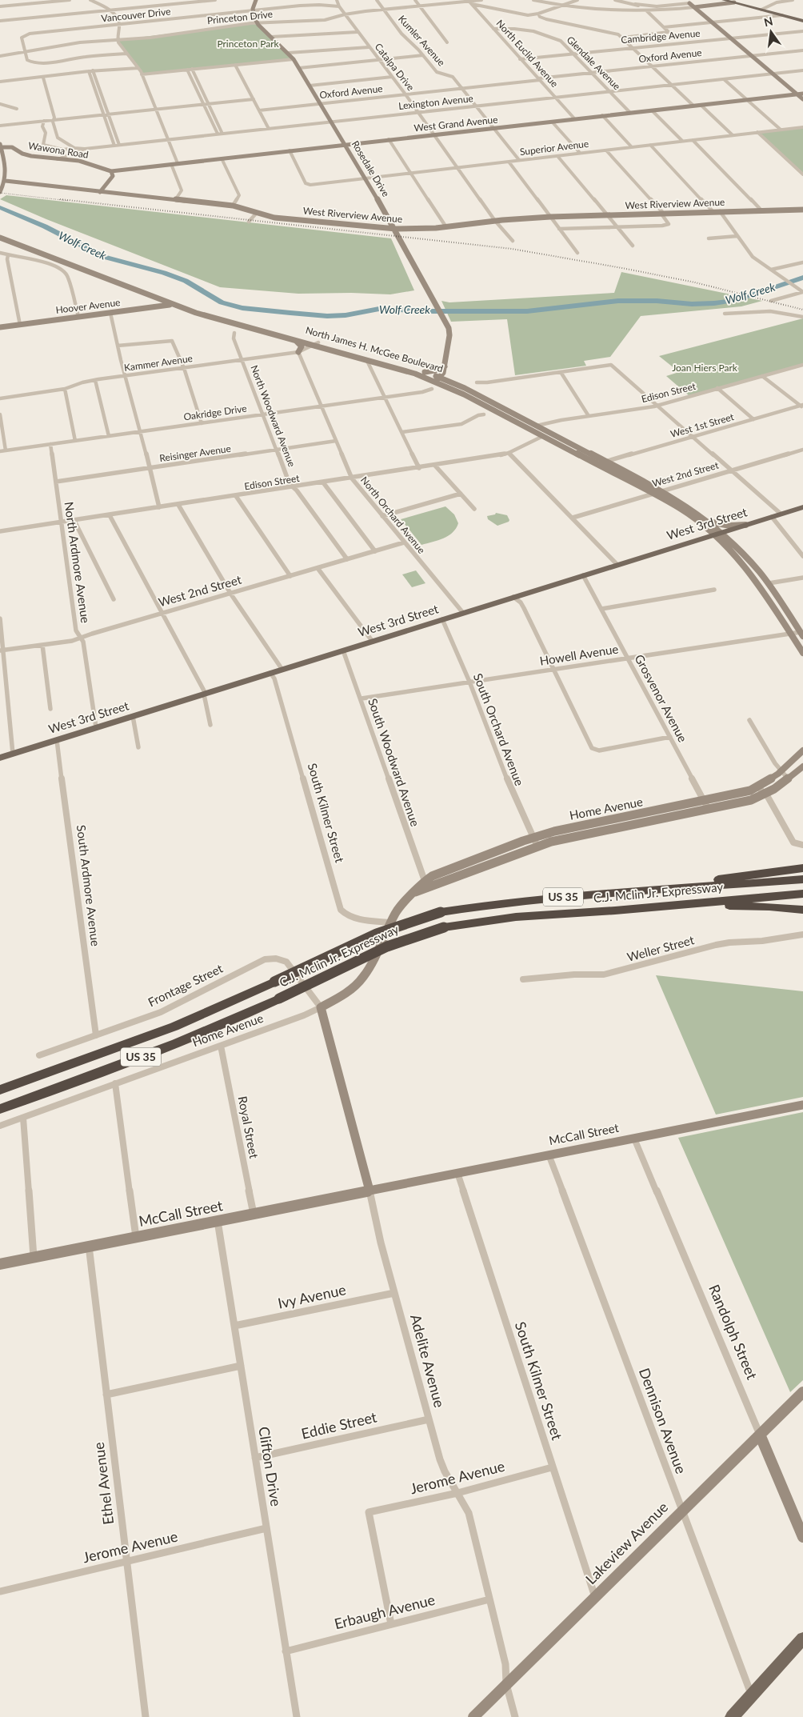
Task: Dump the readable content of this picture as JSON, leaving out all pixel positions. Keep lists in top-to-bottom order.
{
  "streets": {
    "highway": ["C.J. Mclin Jr. Expressway", "US 35"],
    "main road": ["West 3rd Street"],
    "street": [
      "Vancouver Drive",
      "Princeton Drive",
      "Cambridge Avenue",
      "Kumler Avenue",
      "North Euclid Avenue",
      "Oxford Avenue",
      "Glendale Avenue",
      "Catalpa Drive",
      "Lexington Avenue",
      "West Grand Avenue",
      "Superior Avenue",
      "Wawona Road",
      "Rosedale Drive",
      "West Riverview Avenue",
      "Hoover Avenue",
      "North James H. McGee Boulevard",
      "Kammer Avenue",
      "Edison Street",
      "Oakridge Drive",
      "North Woodward Avenue",
      "West 1st Street",
      "Reisinger Avenue",
      "West 2nd Street",
      "North Orchard Avenue",
      "North Ardmore Avenue",
      "Howell Avenue",
      "Grosvenor Avenue",
      "South Orchard Avenue",
      "South Woodward Avenue",
      "Home Avenue",
      "South Kilmer Street",
      "South Ardmore Avenue",
      "Weller Street",
      "Frontage Street",
      "Royal Street",
      "McCall Street",
      "Ivy Avenue",
      "Randolph Street",
      "Adelite Avenue",
      "Dennison Avenue",
      "Eddie Street",
      "Clifton Drive",
      "Jerome Avenue",
      "Ethel Avenue",
      "Lakeview Avenue",
      "Erbaugh Avenue"
    ]
  },
  "crossings": [
    ["Vancouver Drive", "Princeton Drive"],
    ["Vancouver Drive", "Catalpa Drive"],
    ["Vancouver Drive", "Rosedale Drive"],
    ["Princeton Drive", "Kumler Avenue"],
    ["Princeton Drive", "North Euclid Avenue"],
    ["Princeton Drive", "Catalpa Drive"],
    ["Princeton Drive", "Rosedale Drive"],
    ["Cambridge Avenue", "North Euclid Avenue"],
    ["Cambridge Avenue", "Glendale Avenue"],
    ["Kumler Avenue", "Oxford Avenue"],
    ["Kumler Avenue", "Lexington Avenue"],
    ["Kumler Avenue", "West Grand Avenue"],
    ["Kumler Avenue", "Superior Avenue"],
    ["North Euclid Avenue", "Oxford Avenue"],
    ["North Euclid Avenue", "Glendale Avenue"],
    ["North Euclid Avenue", "Lexington Avenue"],
    ["North Euclid Avenue", "West Grand Avenue"],
    ["Oxford Avenue", "Glendale Avenue"],
    ["Oxford Avenue", "Catalpa Drive"],
    ["Oxford Avenue", "Rosedale Drive"],
    ["Glendale Avenue", "Lexington Avenue"],
    ["Glendale Avenue", "West Grand Avenue"],
    ["Catalpa Drive", "Lexington Avenue"],
    ["Catalpa Drive", "West Grand Avenue"],
    ["Catalpa Drive", "Superior Avenue"],
    ["Catalpa Drive", "West Riverview Avenue"],
    ["Lexington Avenue", "Rosedale Drive"],
    ["West Grand Avenue", "Superior Avenue"],
    ["West Grand Avenue", "Wawona Road"],
    ["West Grand Avenue", "Rosedale Drive"],
    ["Superior Avenue", "Rosedale Drive"],
    ["Rosedale Drive", "West Riverview Avenue"],
    ["Rosedale Drive", "North James H. McGee Boulevard"],
    ["Hoover Avenue", "North James H. McGee Boulevard"],
    ["North James H. McGee Boulevard", "Kammer Avenue"],
    ["North James H. McGee Boulevard", "Edison Street"],
    ["North James H. McGee Boulevard", "West 1st Street"],
    ["North James H. McGee Boulevard", "West 2nd Street"],
    ["North James H. McGee Boulevard", "West 3rd Street"],
    ["North James H. McGee Boulevard", "Howell Avenue"],
    ["Kammer Avenue", "North Woodward Avenue"],
    ["Kammer Avenue", "North Orchard Avenue"],
    ["Edison Street", "North Woodward Avenue"],
    ["Edison Street", "North Orchard Avenue"],
    ["Edison Street", "North Ardmore Avenue"],
    ["Oakridge Drive", "North Woodward Avenue"],
    ["Oakridge Drive", "North Orchard Avenue"],
    ["Oakridge Drive", "North Ardmore Avenue"],
    ["North Woodward Avenue", "Reisinger Avenue"],
    ["North Woodward Avenue", "West 2nd Street"],
    ["Reisinger Avenue", "North Orchard Avenue"],
    ["Reisinger Avenue", "North Ardmore Avenue"],
    ["West 2nd Street", "North Orchard Avenue"],
    ["West 2nd Street", "North Ardmore Avenue"],
    ["North Orchard Avenue", "West 3rd Street"],
    ["West 3rd Street", "North Ardmore Avenue"],
    ["West 3rd Street", "Grosvenor Avenue"],
    ["West 3rd Street", "South Orchard Avenue"],
    ["West 3rd Street", "South Woodward Avenue"],
    ["West 3rd Street", "South Kilmer Street"],
    ["West 3rd Street", "South Ardmore Avenue"],
    ["Howell Avenue", "Grosvenor Avenue"],
    ["Howell Avenue", "South Orchard Avenue"],
    ["Howell Avenue", "South Woodward Avenue"],
    ["Grosvenor Avenue", "Home Avenue"],
    ["South Orchard Avenue", "Home Avenue"],
    ["South Woodward Avenue", "Home Avenue"],
    ["Home Avenue", "South Kilmer Street"],
    ["Home Avenue", "Frontage Street"],
    ["Home Avenue", "Royal Street"],
    ["Home Avenue", "Adelite Avenue"],
    ["South Kilmer Street", "McCall Street"],
    ["South Kilmer Street", "Jerome Avenue"],
    ["South Kilmer Street", "Lakeview Avenue"],
    ["South Ardmore Avenue", "Frontage Street"],
    ["Frontage Street", "Adelite Avenue"],
    ["Royal Street", "McCall Street"],
    ["McCall Street", "Randolph Street"],
    ["McCall Street", "Adelite Avenue"],
    ["McCall Street", "Dennison Avenue"],
    ["McCall Street", "Clifton Drive"],
    ["McCall Street", "Ethel Avenue"],
    ["Ivy Avenue", "Adelite Avenue"],
    ["Ivy Avenue", "Clifton Drive"],
    ["Randolph Street", "Lakeview Avenue"],
    ["Adelite Avenue", "Eddie Street"],
    ["Adelite Avenue", "Jerome Avenue"],
    ["Adelite Avenue", "Lakeview Avenue"],
    ["Adelite Avenue", "Erbaugh Avenue"],
    ["Dennison Avenue", "Lakeview Avenue"],
    ["Eddie Street", "Clifton Drive"],
    ["Clifton Drive", "Jerome Avenue"],
    ["Clifton Drive", "Erbaugh Avenue"],
    ["Jerome Avenue", "Ethel Avenue"],
    ["Jerome Avenue", "Erbaugh Avenue"]
  ],
  "water": ["Wolf Creek"],
  "parks": ["Princeton Park", "Joan Hiers Park"],
  "north": "top"
}
